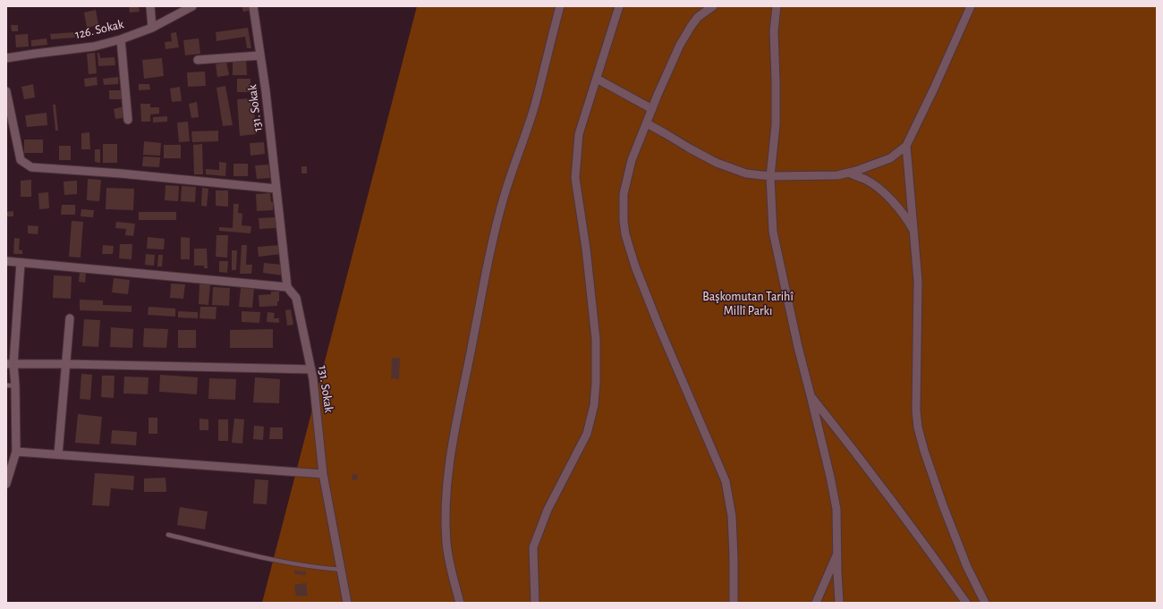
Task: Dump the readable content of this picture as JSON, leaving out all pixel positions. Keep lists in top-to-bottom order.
{
  "streets": {
    "street": ["126. Sokak", "131. Sokak"]
  },
  "parks": ["Başkomutan Tarihî Millî Parkı"]
}
